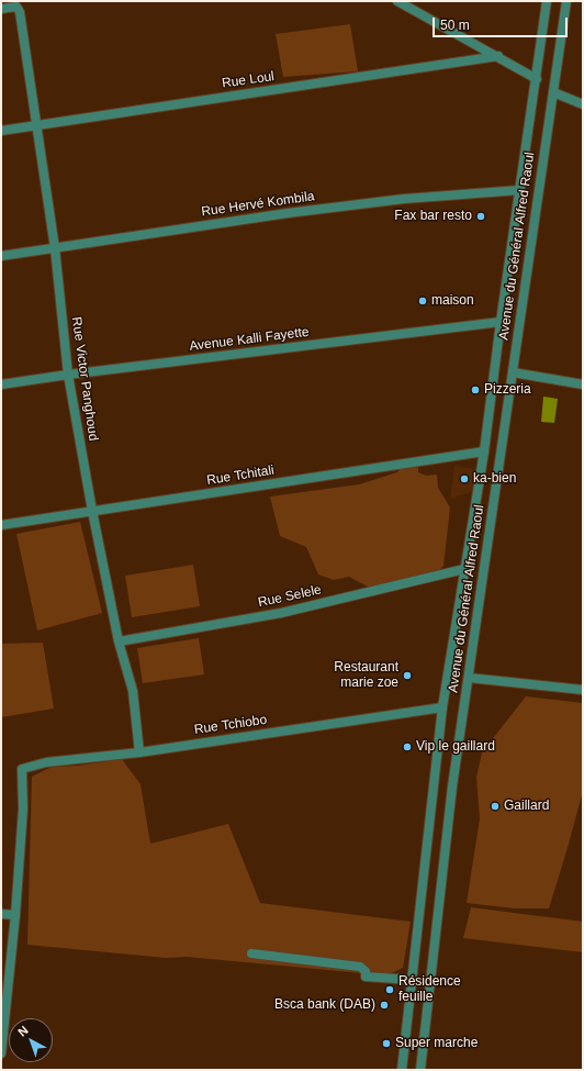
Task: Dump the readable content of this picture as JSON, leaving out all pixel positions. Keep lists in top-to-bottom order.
{
  "streets": {
    "street": [
      "Rue Loul",
      "Rue Hervé Kombila",
      "Avenue du Général Alfred Raoul",
      "Avenue Kalli Fayette",
      "Rue Victor Panghoud",
      "Rue Tchitali",
      "Rue Selele",
      "Rue Tchiobo"
    ]
  },
  "crossings": [
    ["Rue Loul", "Rue Victor Panghoud"],
    ["Rue Hervé Kombila", "Avenue du Général Alfred Raoul"],
    ["Rue Hervé Kombila", "Rue Victor Panghoud"],
    ["Avenue du Général Alfred Raoul", "Avenue Kalli Fayette"],
    ["Avenue du Général Alfred Raoul", "Rue Tchitali"],
    ["Avenue du Général Alfred Raoul", "Rue Selele"],
    ["Avenue du Général Alfred Raoul", "Rue Tchiobo"],
    ["Avenue Kalli Fayette", "Rue Victor Panghoud"],
    ["Rue Victor Panghoud", "Rue Tchitali"],
    ["Rue Victor Panghoud", "Rue Selele"],
    ["Rue Victor Panghoud", "Rue Tchiobo"]
  ],
  "places": [
    "Fax bar resto",
    "maison",
    "Pizzeria",
    "ka-bien",
    "Restaurant marie zoe",
    "Vip le gaillard",
    "Gaillard",
    "Résidence feuille",
    "Bsca bank (DAB)",
    "Super marche"
  ],
  "scale_bar": "50 m",
  "north": "top left"
}
